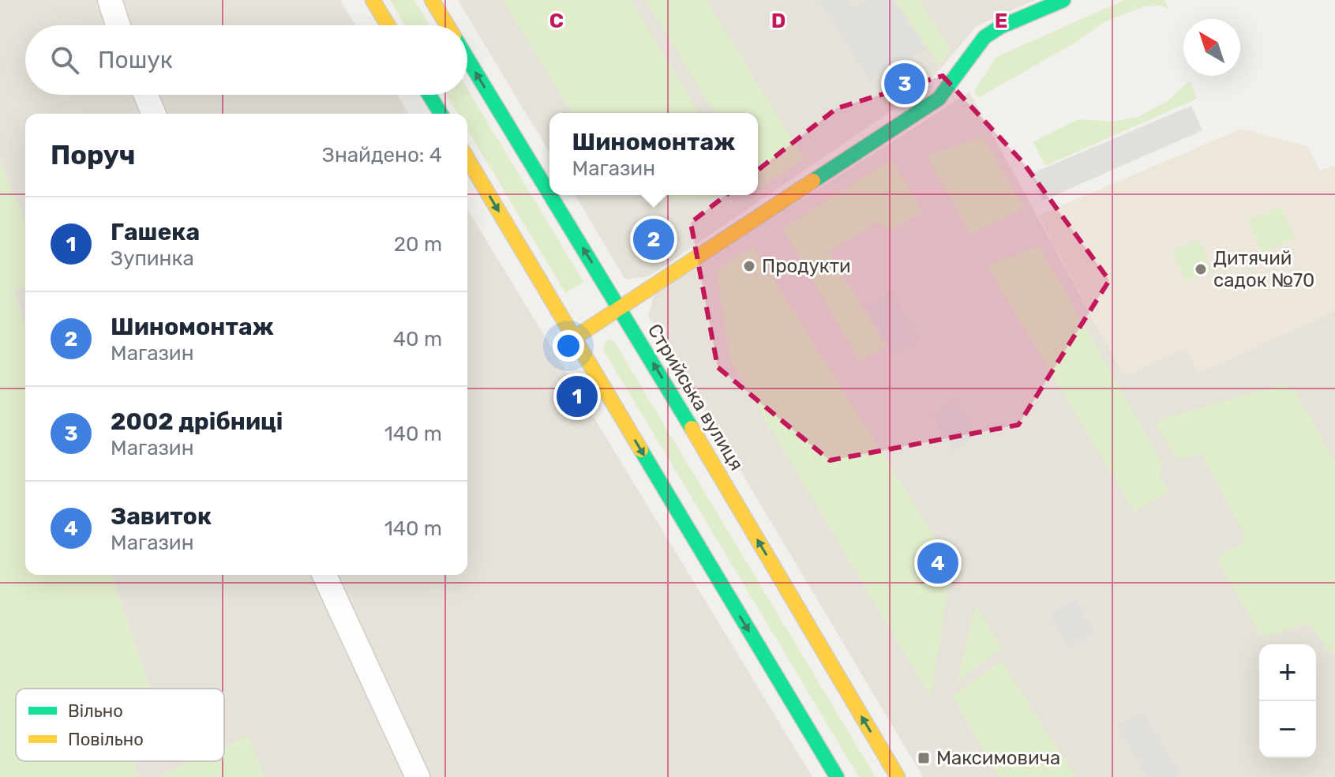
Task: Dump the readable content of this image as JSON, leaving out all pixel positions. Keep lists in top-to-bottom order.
{
  "streets": {
    "main road": ["Стрийська вулиця"]
  },
  "places": {
    "other": ["Продукти", "Дитячий садок №70"],
    "transit": ["Максимовича"]
  },
  "legend": ["Вільно", "Повільно"],
  "north": "top left",
  "page": {
    "search": "Пошук",
    "pins": [
      "3",
      "2",
      "1",
      "4"
    ],
    "popup": ["Шиномонтаж", "Магазин"],
    "heading": ["Поруч", "Знайдено: 4"],
    "list": [
      {
        "mark": "1",
        "name": "Гашека",
        "note": "Зупинка",
        "value": "20 m"
      },
      {
        "mark": "2",
        "name": "Шиномонтаж",
        "note": "Магазин",
        "value": "40 m"
      },
      {
        "mark": "3",
        "name": "2002 дрібниці",
        "note": "Магазин",
        "value": "140 m"
      },
      {
        "mark": "4",
        "name": "Завиток",
        "note": "Магазин",
        "value": "140 m"
      }
    ],
    "map_buttons": ["+", "−"]
  },
  "grid": {
    "columns": ["C", "D", "E"]
  }
}
